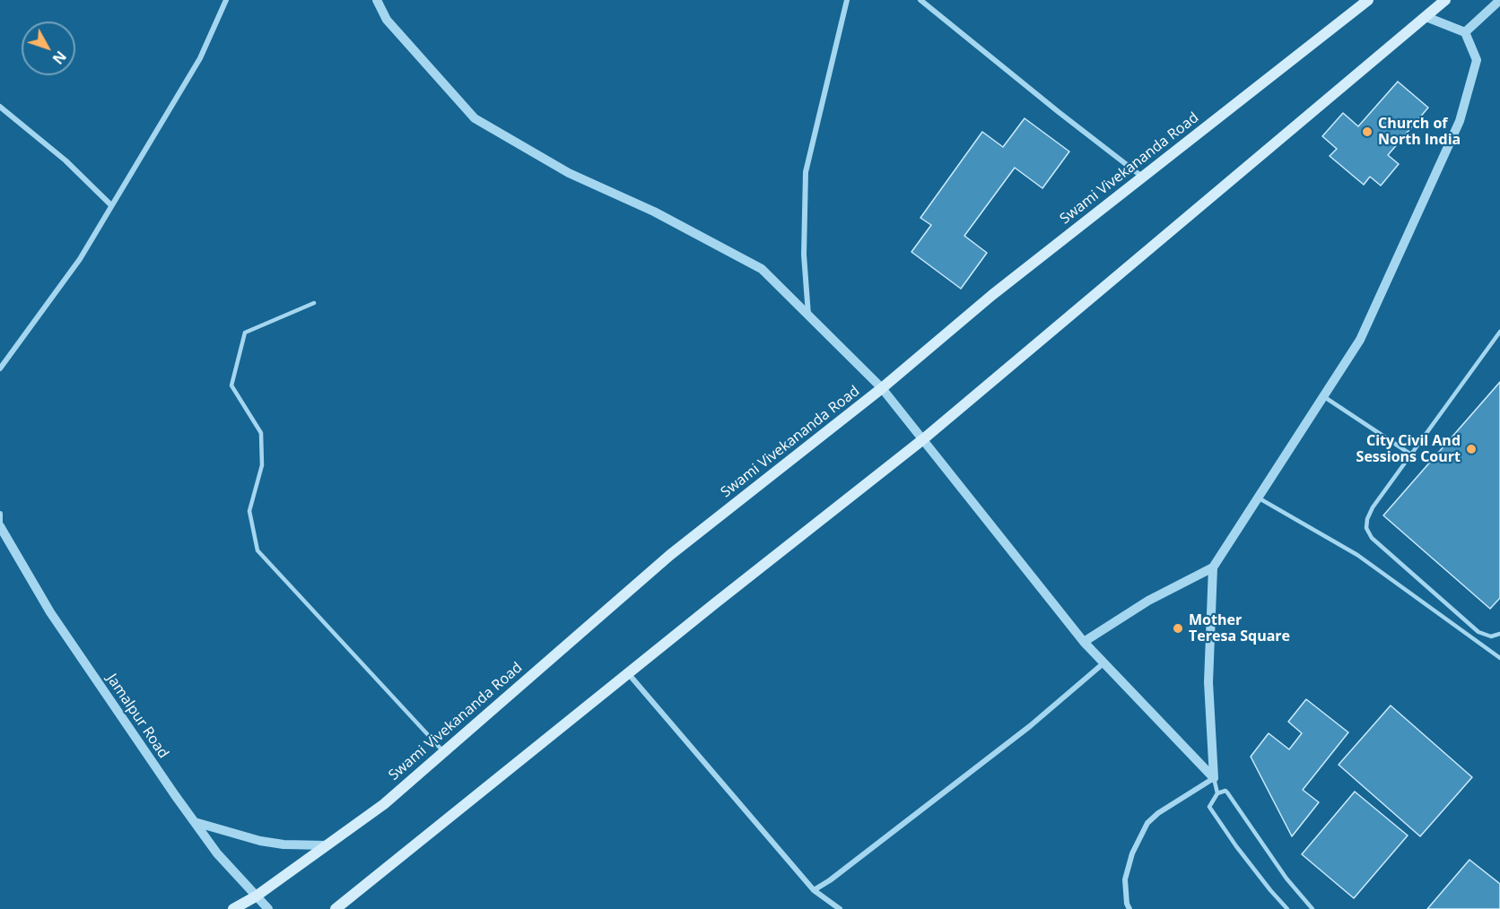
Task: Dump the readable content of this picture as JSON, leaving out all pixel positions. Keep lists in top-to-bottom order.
{
  "streets": {
    "main road": ["Swami Vivekananda Road"],
    "street": ["Jamalpur Road"]
  },
  "crossings": [
    ["Swami Vivekananda Road", "Jamalpur Road"]
  ],
  "places": ["Church of North India", "City Civil And Sessions Court", "Mother Teresa Square"],
  "north": "bottom right"
}
